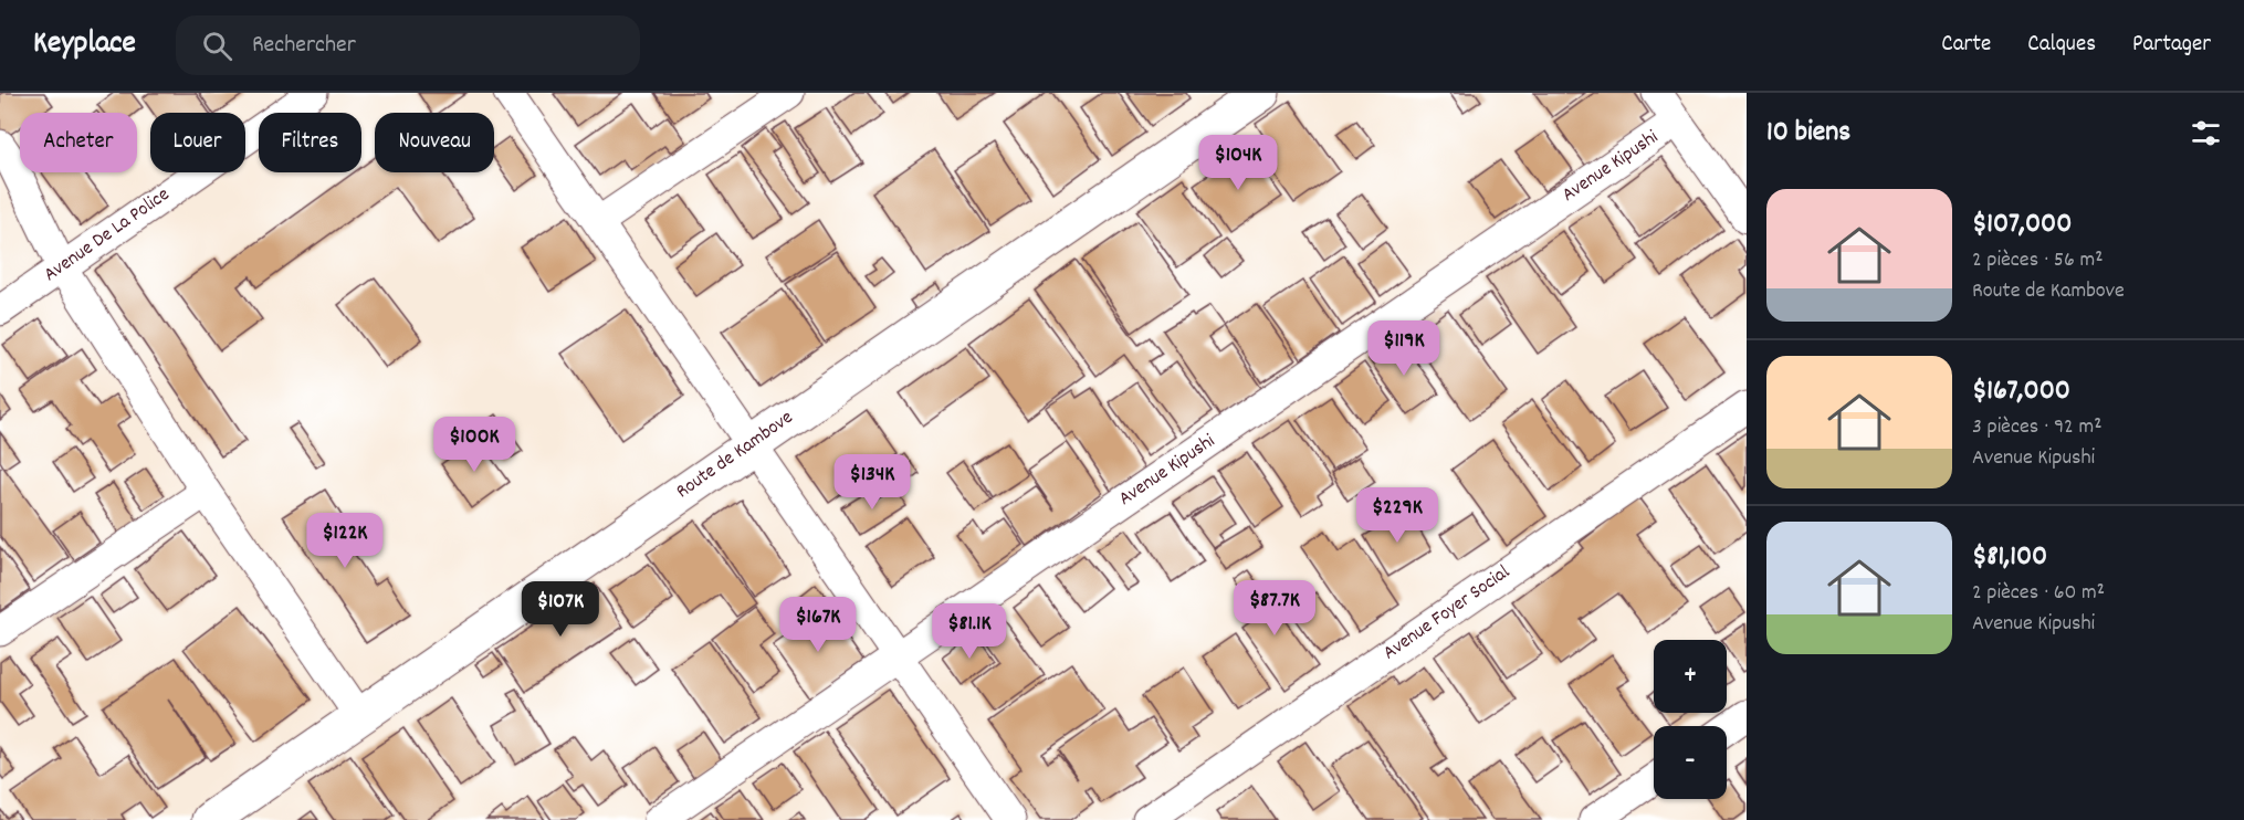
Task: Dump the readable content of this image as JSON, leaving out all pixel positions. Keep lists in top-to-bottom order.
{
  "streets": {
    "street": [
      "Avenue Kipushi",
      "Avenue De La Police",
      "Route de Kambove",
      "Avenue Foyer Social"
    ]
  },
  "page": {
    "header": "Keyplace",
    "search": "Rechercher",
    "nav": ["Carte", "Calques", "Partager"],
    "heading": "10 biens",
    "chip": [
      "Acheter",
      "Louer",
      "Filtres",
      "Nouveau"
    ],
    "price": [
      "$104K",
      "$119K",
      "$100K",
      "$134K",
      "$229K",
      "$122K",
      "$87.7K",
      "$107K",
      "$167K",
      "$81.1K"
    ],
    "list": [
      {
        "name": "$107,000",
        "note": "2 pièces · 56 m² · Route de Kambove"
      },
      {
        "name": "$167,000",
        "note": "3 pièces · 92 m² · Avenue Kipushi"
      },
      {
        "name": "$81,100",
        "note": "2 pièces · 60 m² · Avenue Kipushi"
      }
    ],
    "map_buttons": ["+", "−"]
  }
}
